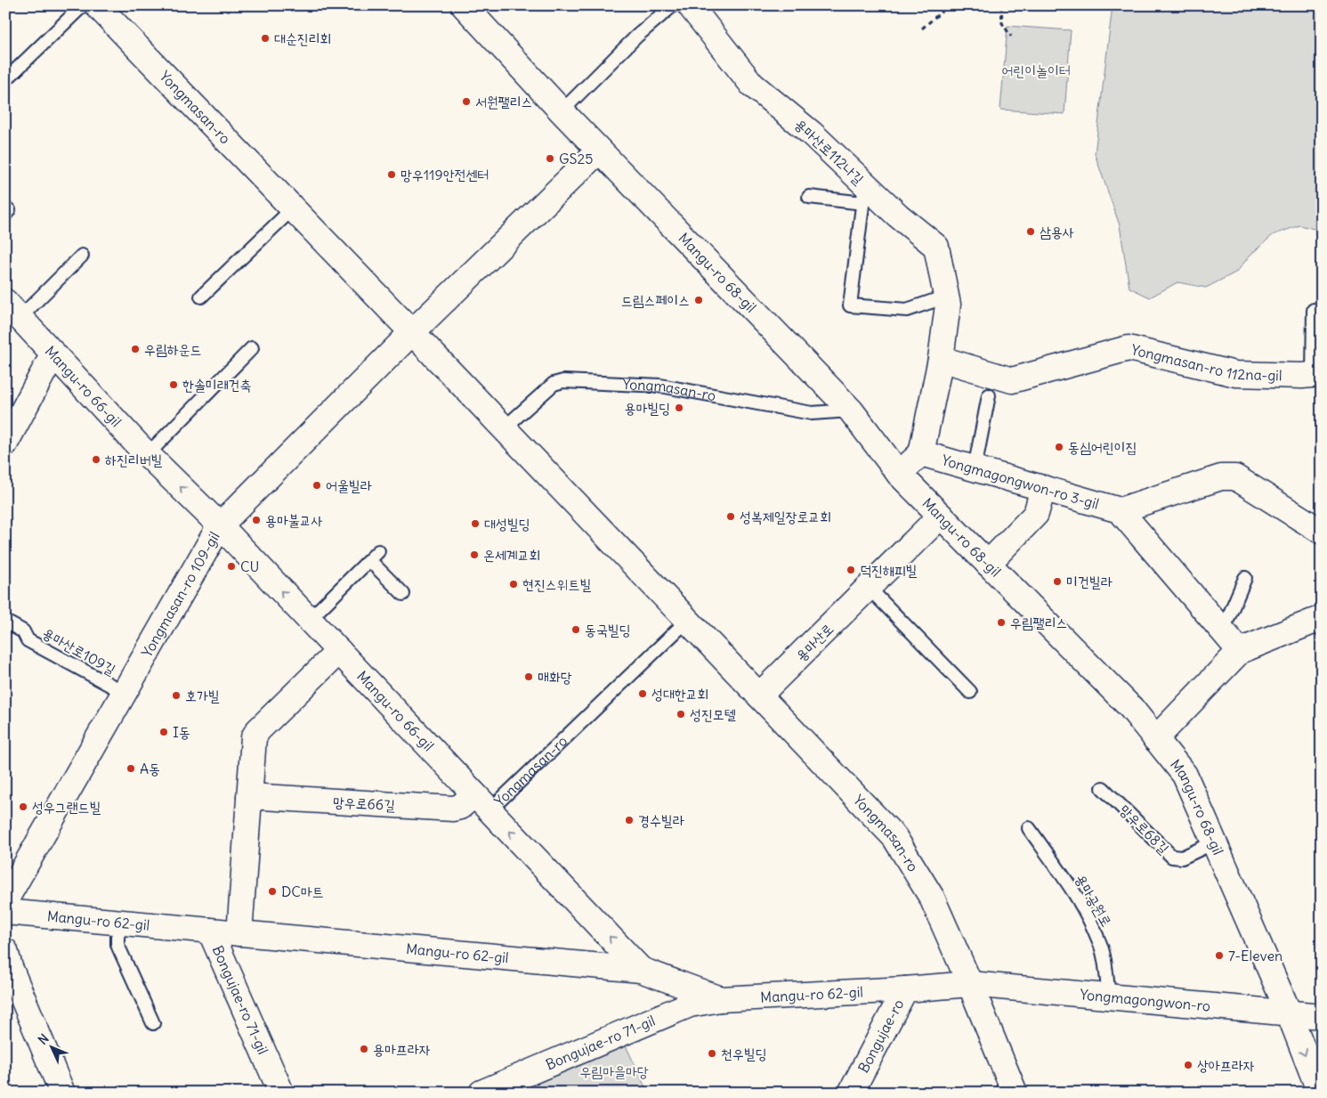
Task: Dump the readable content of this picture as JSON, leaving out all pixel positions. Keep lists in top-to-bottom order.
{
  "streets": {
    "street": [
      "Yongmasan-ro",
      "용마산로112나길",
      "Mangu-ro 68-gil",
      "Yongmasan-ro 112na-gil",
      "Mangu-ro 66-gil",
      "Yongmagongwon-ro 3-gil",
      "Yongmasan-ro 109-gil",
      "용마산로",
      "망우로66길",
      "Mangu-ro 62-gil",
      "Bongujae-ro 71-gil",
      "Yongmagongwon-ro",
      "Bongujae-ro"
    ],
    "lane": ["용마산로109길", "망우로68길", "용마공원로"]
  },
  "crossings": [
    ["Yongmasan-ro", "Mangu-ro 68-gil"],
    ["Yongmasan-ro", "Mangu-ro 66-gil"],
    ["Yongmasan-ro", "Yongmasan-ro 109-gil"],
    ["Yongmasan-ro", "용마산로"],
    ["Yongmasan-ro", "망우로66길"],
    ["Yongmasan-ro", "Yongmagongwon-ro"],
    ["Yongmasan-ro", "Bongujae-ro"],
    ["Mangu-ro 68-gil", "Yongmagongwon-ro 3-gil"],
    ["Mangu-ro 68-gil", "용마산로"],
    ["Mangu-ro 68-gil", "망우로68길"],
    ["Mangu-ro 68-gil", "Yongmagongwon-ro"],
    ["Yongmasan-ro 112na-gil", "Yongmagongwon-ro 3-gil"],
    ["Mangu-ro 66-gil", "Yongmasan-ro 109-gil"],
    ["Mangu-ro 66-gil", "망우로66길"],
    ["Mangu-ro 66-gil", "Mangu-ro 62-gil"],
    ["Yongmasan-ro 109-gil", "용마산로109길"],
    ["용마공원로", "Yongmagongwon-ro"],
    ["Mangu-ro 62-gil", "Bongujae-ro 71-gil"],
    ["Mangu-ro 62-gil", "Bongujae-ro"],
    ["Yongmagongwon-ro", "Bongujae-ro"]
  ],
  "one_way": ["Mangu-ro 66-gil"],
  "parks": ["어린이놀이터", "우림마을마당"],
  "places": [
    "대순진리회",
    "서원팰리스",
    "GS25",
    "망우119안전센터",
    "삼용사",
    "드림스페이스",
    "우림하운드",
    "한솔미래건축",
    "용마빌딩",
    "동심어린이집",
    "하진리버빌",
    "어울빌라",
    "성복제일장로교회",
    "용마불교사",
    "대성빌딩",
    "온세계교회",
    "CU",
    "덕진해피빌",
    "미건빌라",
    "현진스위트빌",
    "우림팰리스",
    "동국빌딩",
    "매화당",
    "성대한교회",
    "호가빌",
    "성진모텔",
    "I동",
    "A동",
    "성우그랜드빌",
    "경수빌라",
    "DC마트",
    "7-Eleven",
    "용마프라자",
    "천우빌딩",
    "상아프라자"
  ],
  "north": "top left"
}
